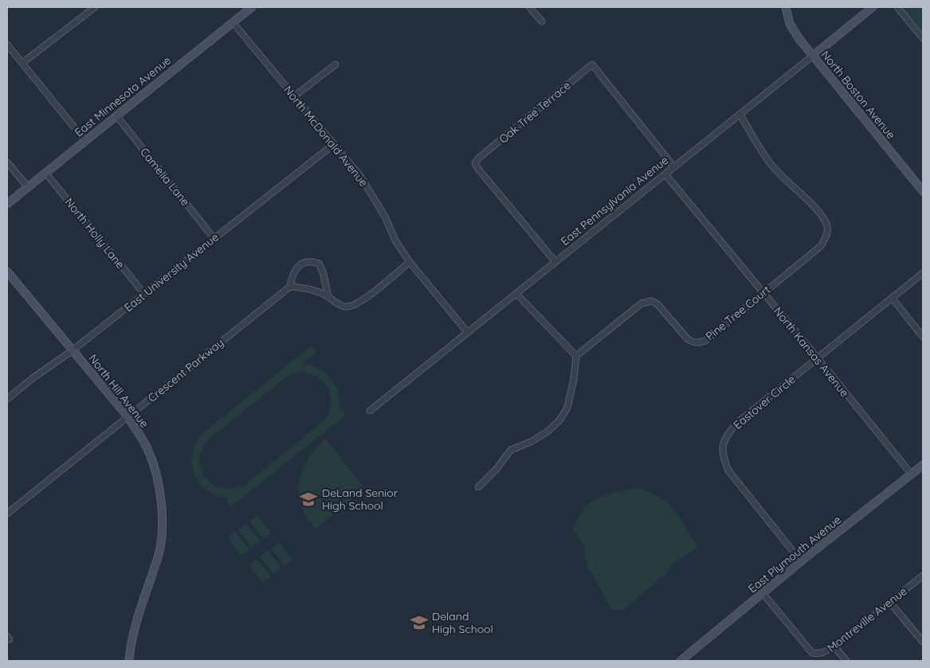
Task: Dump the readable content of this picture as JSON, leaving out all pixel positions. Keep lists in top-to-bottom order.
{
  "streets": {
    "street": [
      "North Boston Avenue",
      "East Minnesota Avenue",
      "Oak Tree Terrace",
      "North McDonald Avenue",
      "Camelia Lane",
      "East Pennsylvania Avenue",
      "North Holly Lane",
      "East University Avenue",
      "Pine Tree Court",
      "North Kansas Avenue",
      "Crescent Parkway",
      "North Hill Avenue",
      "Eastover Circle",
      "East Plymouth Avenue",
      "Montreville Avenue"
    ]
  },
  "crossings": [
    ["North Boston Avenue", "East Pennsylvania Avenue"],
    ["East Minnesota Avenue", "North McDonald Avenue"],
    ["East Minnesota Avenue", "Camelia Lane"],
    ["East Minnesota Avenue", "North Holly Lane"],
    ["Oak Tree Terrace", "East Pennsylvania Avenue"],
    ["North McDonald Avenue", "East Pennsylvania Avenue"],
    ["North McDonald Avenue", "East University Avenue"],
    ["Camelia Lane", "East University Avenue"],
    ["East Pennsylvania Avenue", "Pine Tree Court"],
    ["East Pennsylvania Avenue", "North Kansas Avenue"],
    ["North Holly Lane", "East University Avenue"],
    ["East University Avenue", "North Hill Avenue"],
    ["Pine Tree Court", "North Kansas Avenue"],
    ["North Kansas Avenue", "Eastover Circle"],
    ["North Kansas Avenue", "East Plymouth Avenue"],
    ["Crescent Parkway", "North Hill Avenue"],
    ["Eastover Circle", "East Plymouth Avenue"],
    ["East Plymouth Avenue", "Montreville Avenue"]
  ],
  "places": {
    "school or university": ["DeLand Senior High School", "Deland High School"]
  }
}
